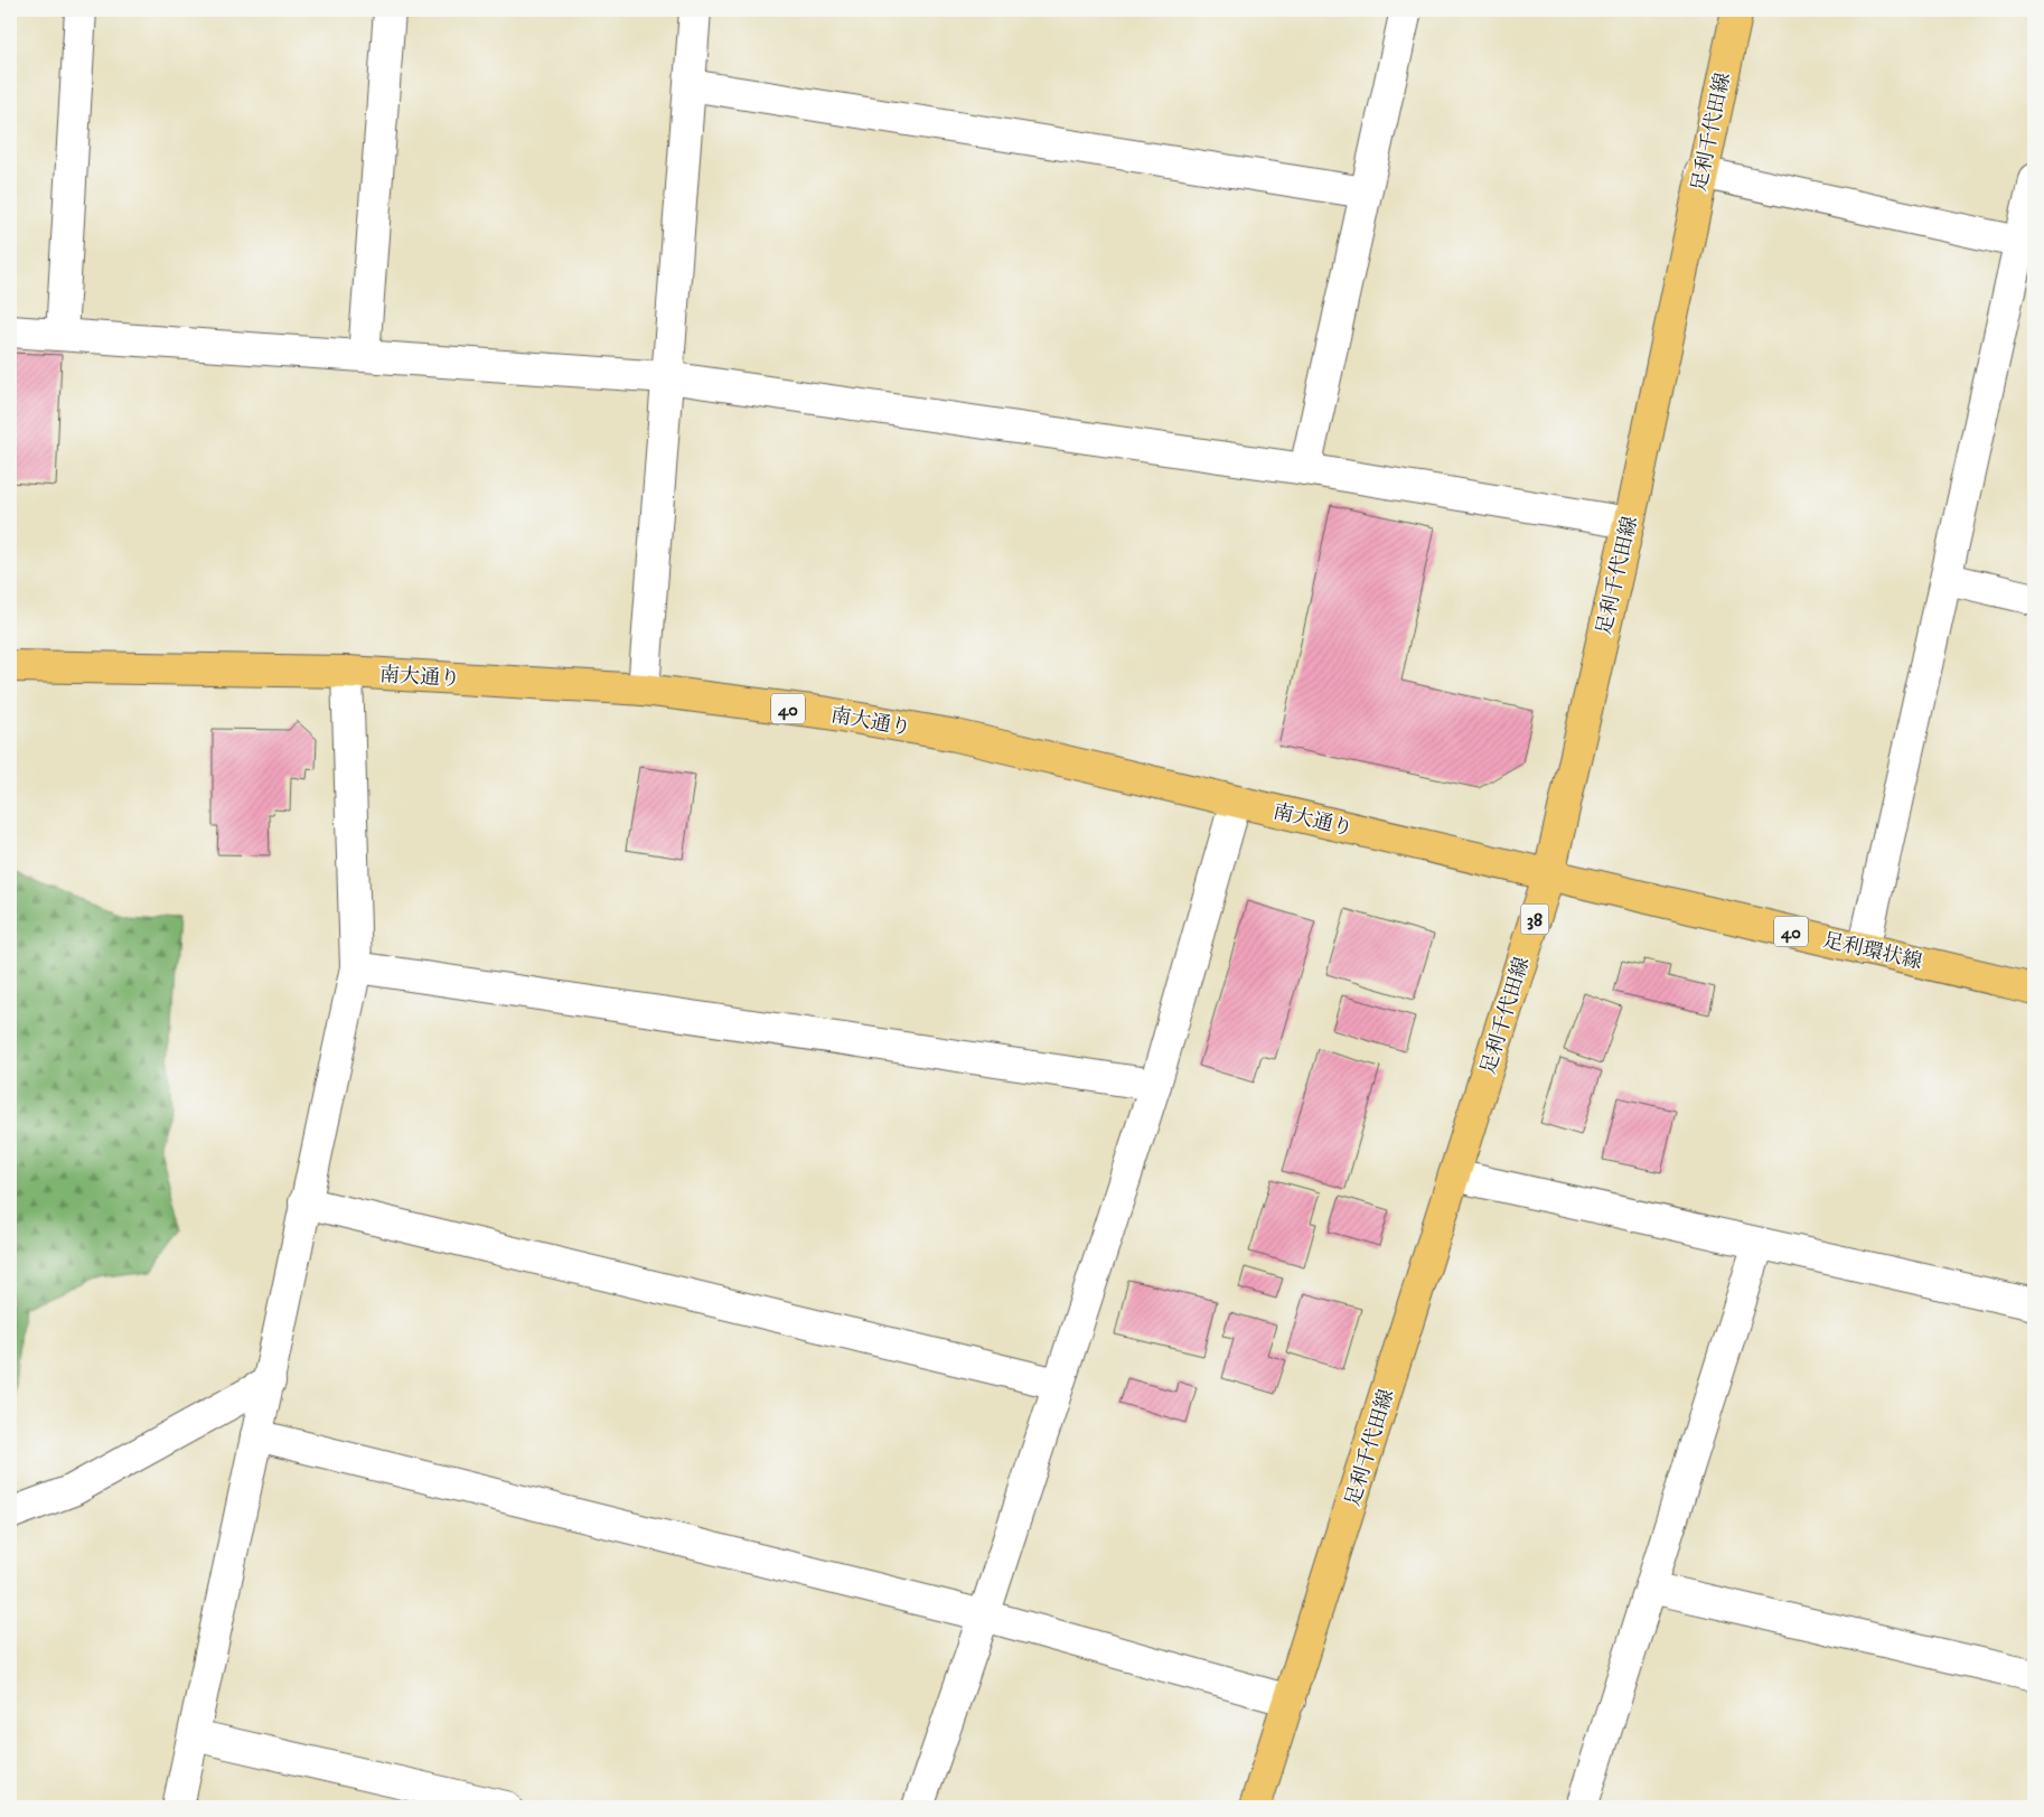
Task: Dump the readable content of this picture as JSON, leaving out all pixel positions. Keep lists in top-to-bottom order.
{
  "streets": {
    "main road": [
      "足利千代田線",
      "南大通り",
      "40",
      "38",
      "足利環状線"
    ]
  },
  "crossings": [
    ["足利千代田線", "南大通り"],
    ["足利千代田線", "足利環状線"],
    ["南大通り", "足利環状線"]
  ]
}
